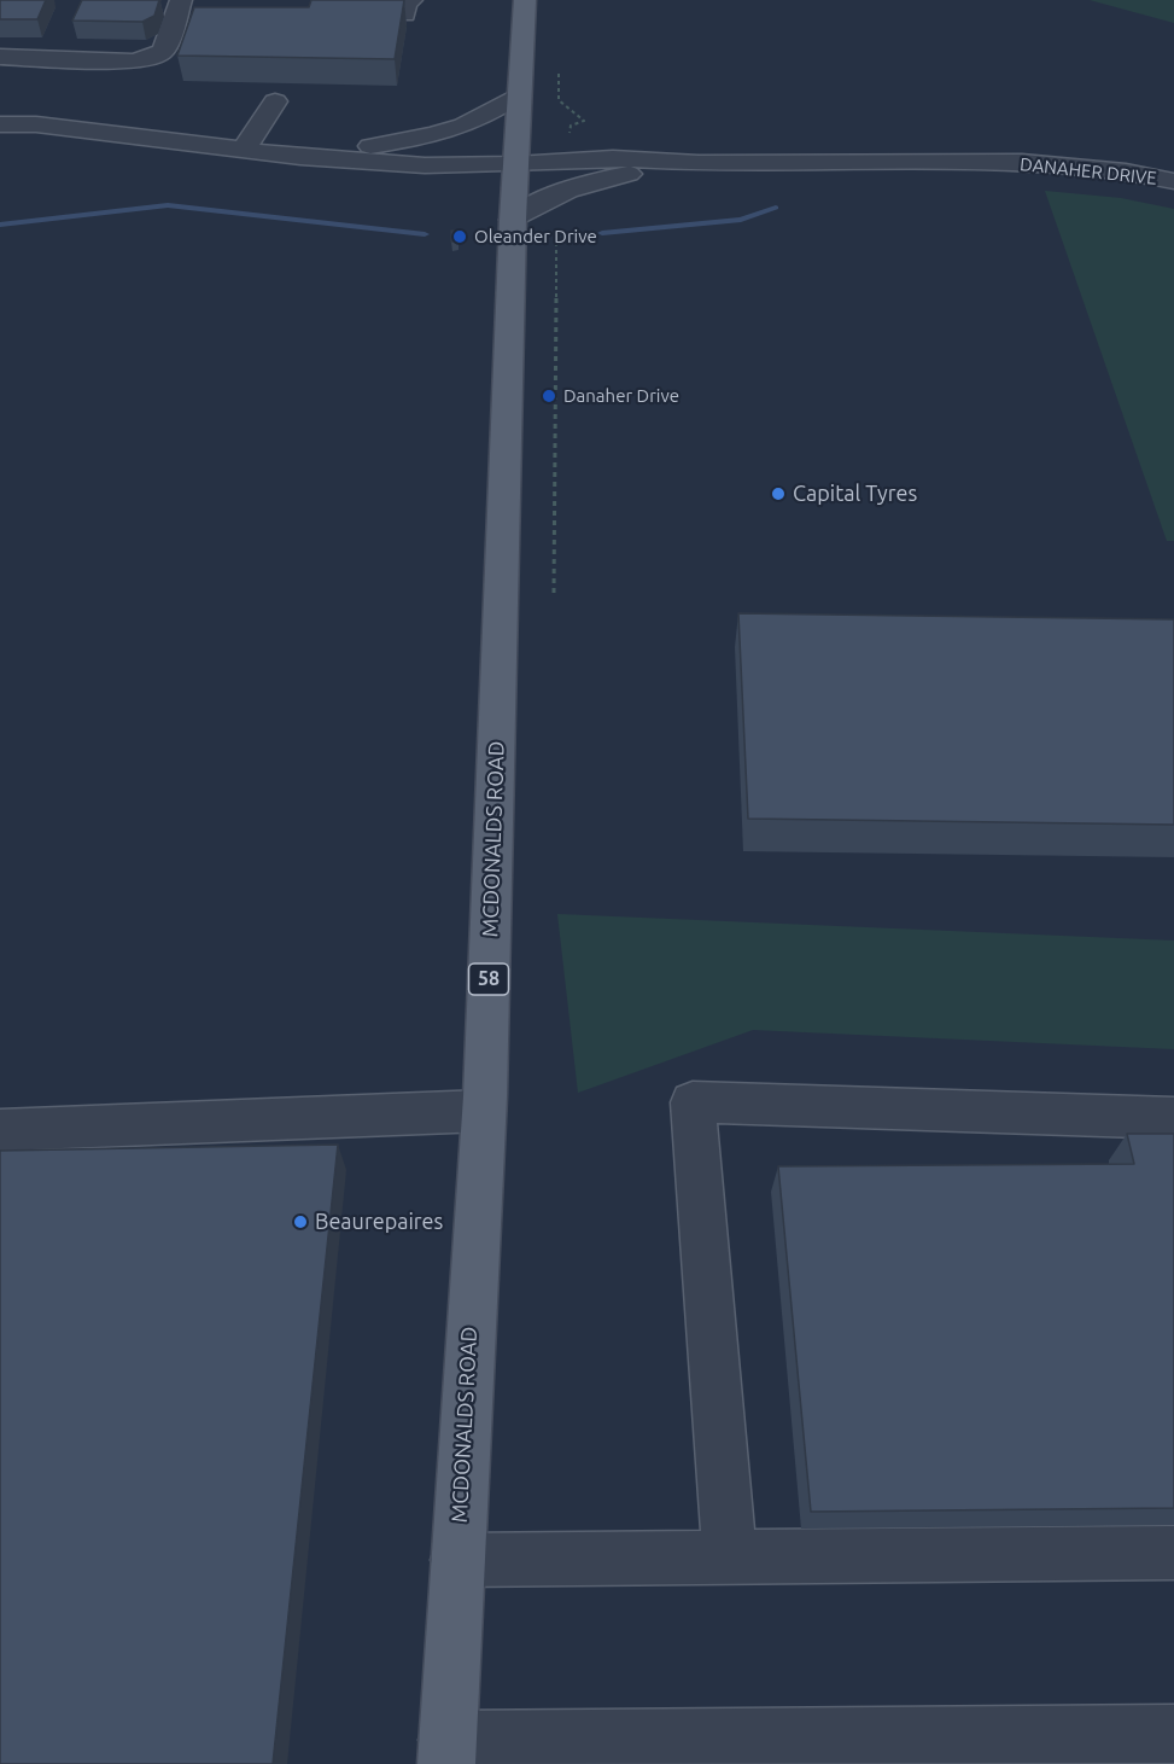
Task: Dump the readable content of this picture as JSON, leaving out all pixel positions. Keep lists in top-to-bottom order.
{
  "streets": {
    "main road": ["MCDONALDS ROAD", "58"],
    "street": ["DANAHER DRIVE"]
  },
  "crossings": [
    ["DANAHER DRIVE", "MCDONALDS ROAD"]
  ],
  "places": [
    "Oleander Drive",
    "Danaher Drive",
    "Capital Tyres",
    "Beaurepaires"
  ]
}
